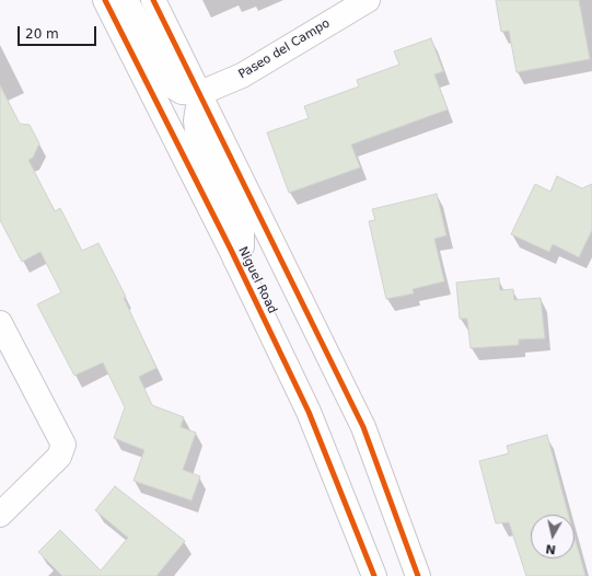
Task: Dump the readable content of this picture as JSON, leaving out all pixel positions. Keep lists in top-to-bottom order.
{
  "streets": {
    "main road": ["Paseo del Campo", "Niguel Road"]
  },
  "scale_bar": "20 m",
  "north": "bottom"
}
